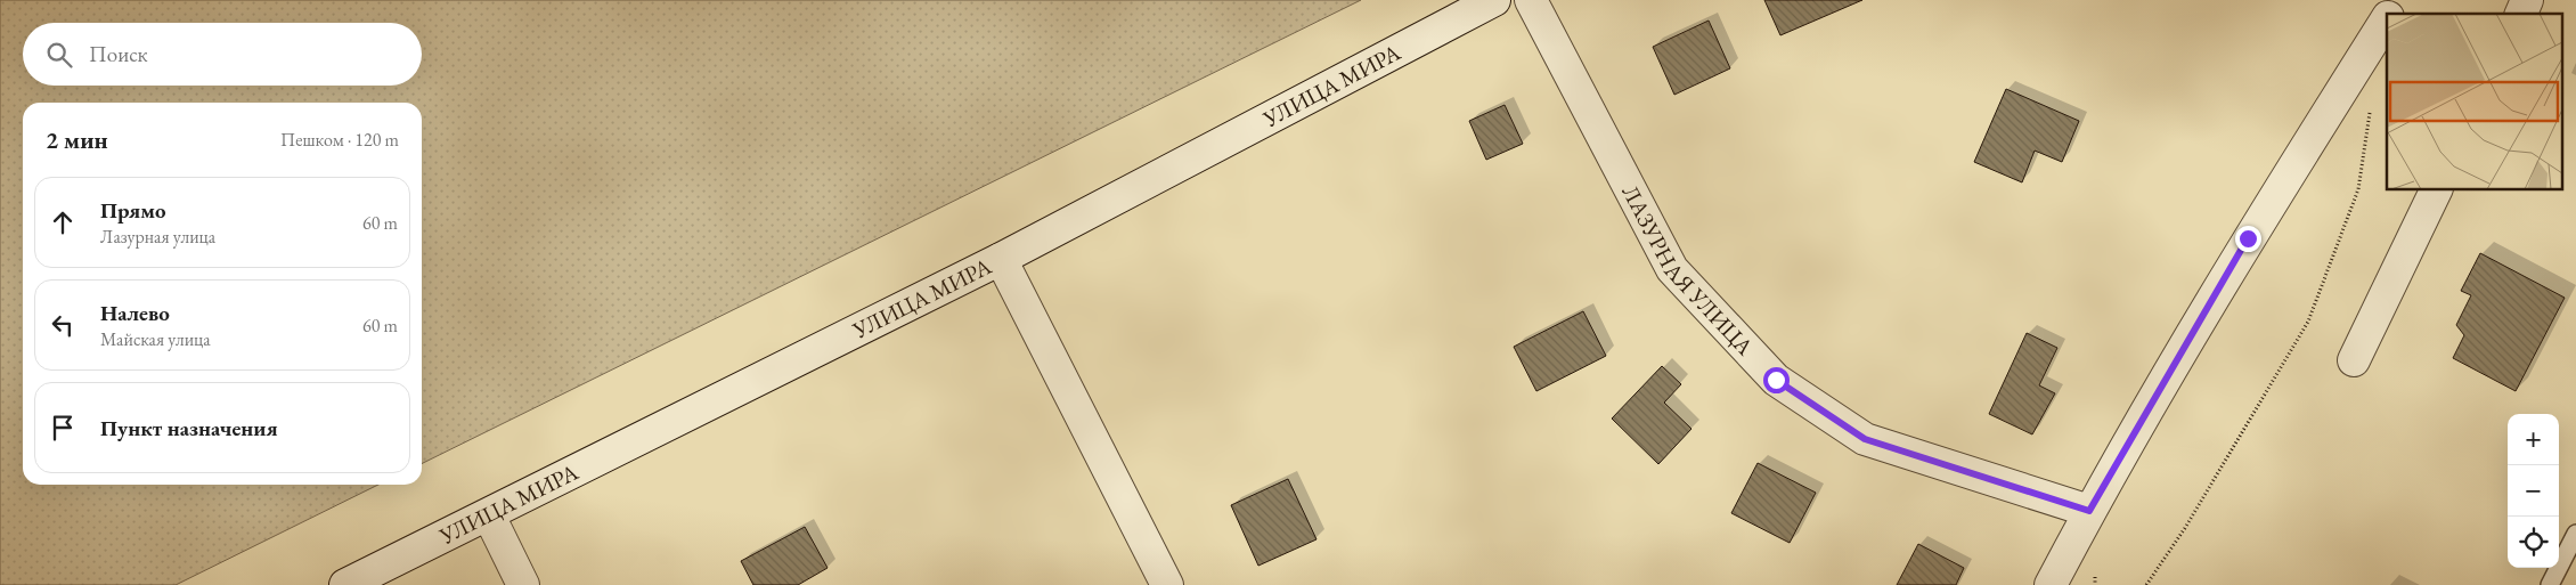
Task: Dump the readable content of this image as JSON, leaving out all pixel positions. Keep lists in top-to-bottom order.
{
  "streets": {
    "street": ["УЛИЦА МИРА", "ЛАЗУРНАЯ УЛИЦА"]
  },
  "page": {
    "search": "Поиск",
    "heading": ["2 мин", "Пешком · 120 m"],
    "list": [
      ["Прямо", "Лазурная улица", "60 m"],
      ["Налево", "Майская улица", "60 m"],
      "Пункт назначения"
    ],
    "map_buttons": ["+", "−"]
  }
}
